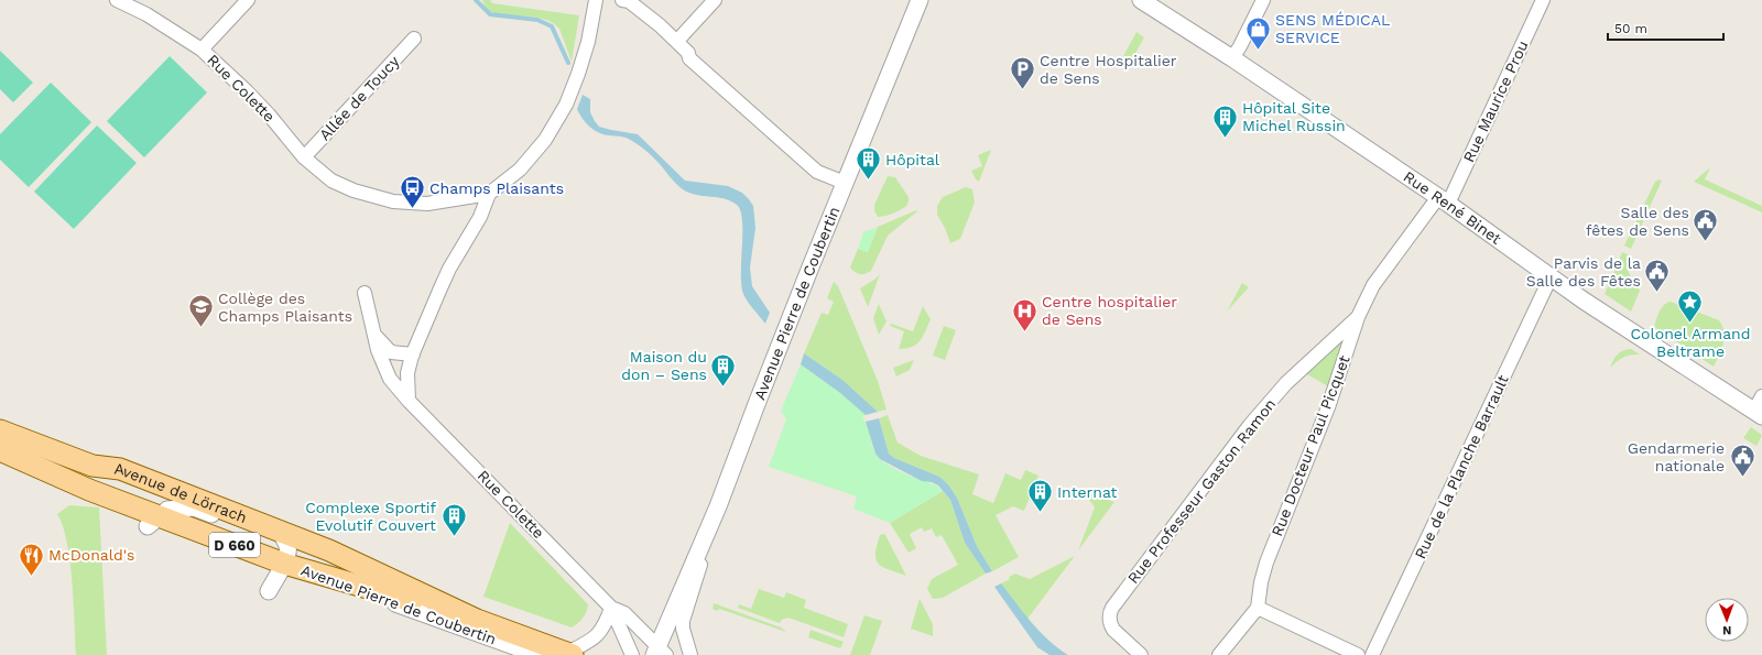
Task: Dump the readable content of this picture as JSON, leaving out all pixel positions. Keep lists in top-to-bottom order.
{
  "streets": {
    "main road": ["Avenue de Lörrach", "D 660"],
    "street": [
      "Rue Colette",
      "Allée de Toucy",
      "Rue Maurice Prou",
      "Rue René Binet",
      "Avenue Pierre de Coubertin",
      "Rue Docteur Paul Picquet",
      "Rue de la Planche Barrault",
      "Rue Professeur Gaston Ramon"
    ]
  },
  "crossings": [
    ["Rue Colette", "Allée de Toucy"],
    ["Rue Colette", "Avenue Pierre de Coubertin"],
    ["Rue Maurice Prou", "Rue René Binet"],
    ["Rue Maurice Prou", "Rue Docteur Paul Picquet"],
    ["Rue René Binet", "Rue Docteur Paul Picquet"],
    ["Rue René Binet", "Rue de la Planche Barrault"],
    ["Avenue Pierre de Coubertin", "Avenue de Lörrach"],
    ["Rue Docteur Paul Picquet", "Rue Professeur Gaston Ramon"]
  ],
  "places": {
    "shop": ["SENS MÉDICAL SERVICE"],
    "parking": ["Centre Hospitalier de Sens"],
    "building": [
      "Hôpital Site Michel Russin",
      "Hôpital",
      "Maison du don – Sens",
      "Internat",
      "Complexe Sportif Evolutif Couvert"
    ],
    "bus stop": ["Champs Plaisants"],
    "public building": ["Salle des fêtes de Sens", "Parvis de la Salle des Fêtes", "Gendarmerie nationale"],
    "place": ["Colonel Armand Beltrame"],
    "school or university": ["Collège des Champs Plaisants"],
    "hospital": ["Centre hospitalier de Sens"],
    "restaurant": ["McDonald's"]
  },
  "scale_bar": "50 m",
  "north": "bottom"
}
